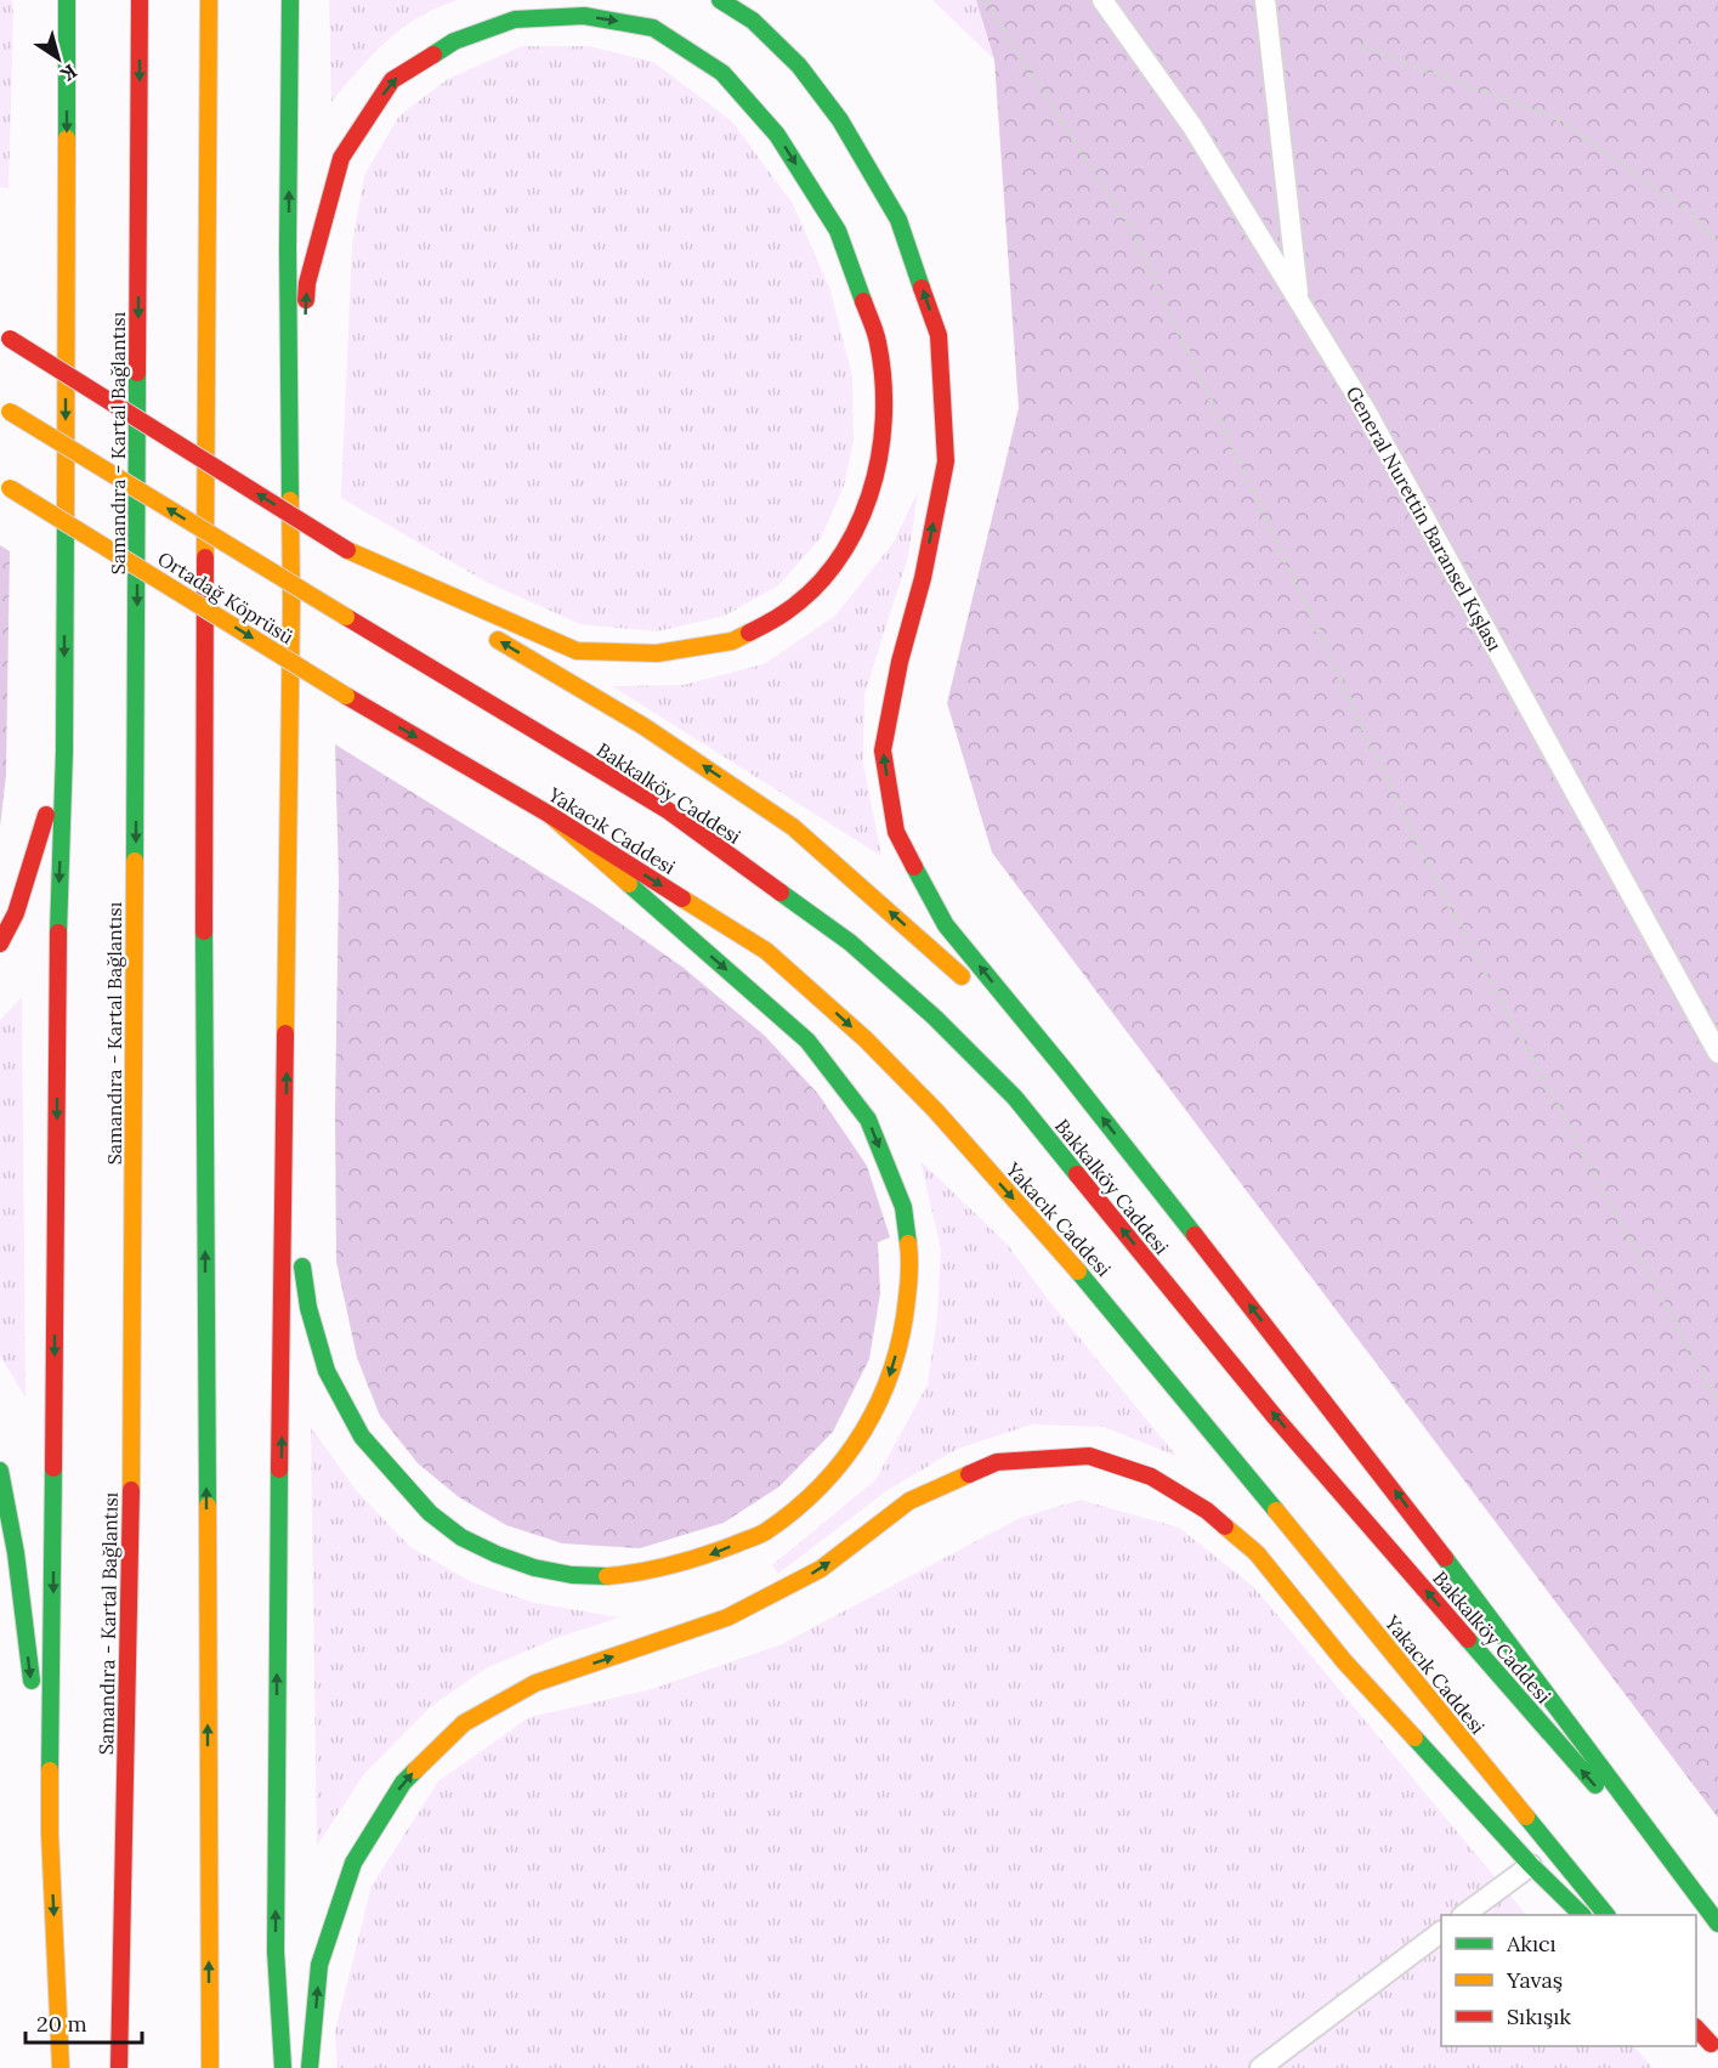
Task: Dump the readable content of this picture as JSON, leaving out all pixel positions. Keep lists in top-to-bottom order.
{
  "streets": {
    "main road": [
      "Samandıra - Kartal Bağlantısı",
      "Ortadağ Köprüsü",
      "Bakkalköy Caddesi",
      "Yakacık Caddesi"
    ],
    "lane": ["General Nurettin Baransel Kışlası"]
  },
  "crossings": [
    ["Ortadağ Köprüsü", "Yakacık Caddesi"]
  ],
  "legend": ["Akıcı", "Yavaş", "Sıkışık"],
  "scale_bar": "20 m",
  "north": "bottom right"
}
